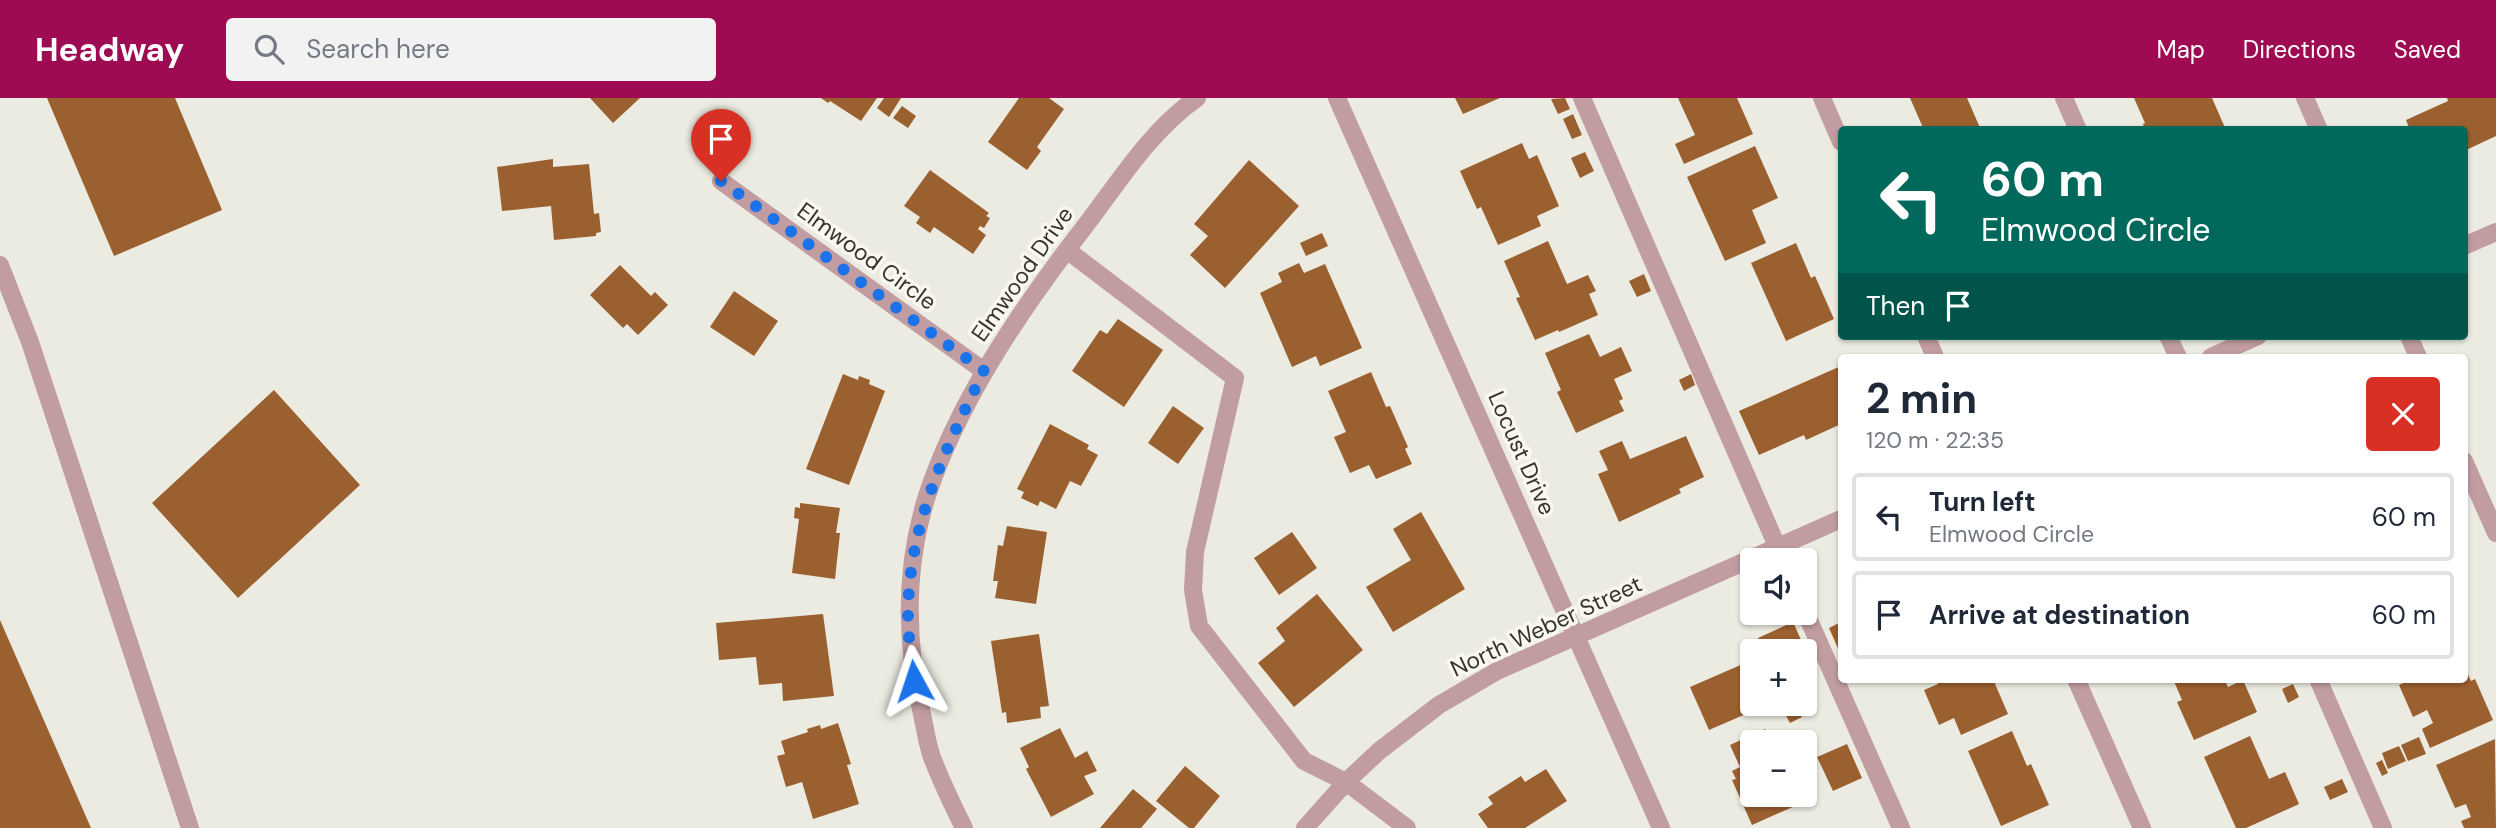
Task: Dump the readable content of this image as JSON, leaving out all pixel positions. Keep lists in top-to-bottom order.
{
  "streets": {
    "street": [
      "Elmwood Circle",
      "Elmwood Drive",
      "Locust Drive",
      "North Weber Street"
    ]
  },
  "crossings": [
    ["Elmwood Circle", "Elmwood Drive"],
    ["Locust Drive", "North Weber Street"]
  ],
  "page": {
    "header": "Headway",
    "search": "Search here",
    "nav": ["Map", "Directions", "Saved"],
    "turn": ["60 m", "Elmwood Circle"],
    "then": "Then",
    "heading": ["2 min", "120 m · 22:35"],
    "list": [
      {
        "name": "Turn left",
        "note": "Elmwood Circle",
        "value": "60 m"
      },
      {
        "name": "Arrive at destination",
        "value": "60 m"
      }
    ],
    "map_buttons": ["+", "−"]
  }
}
